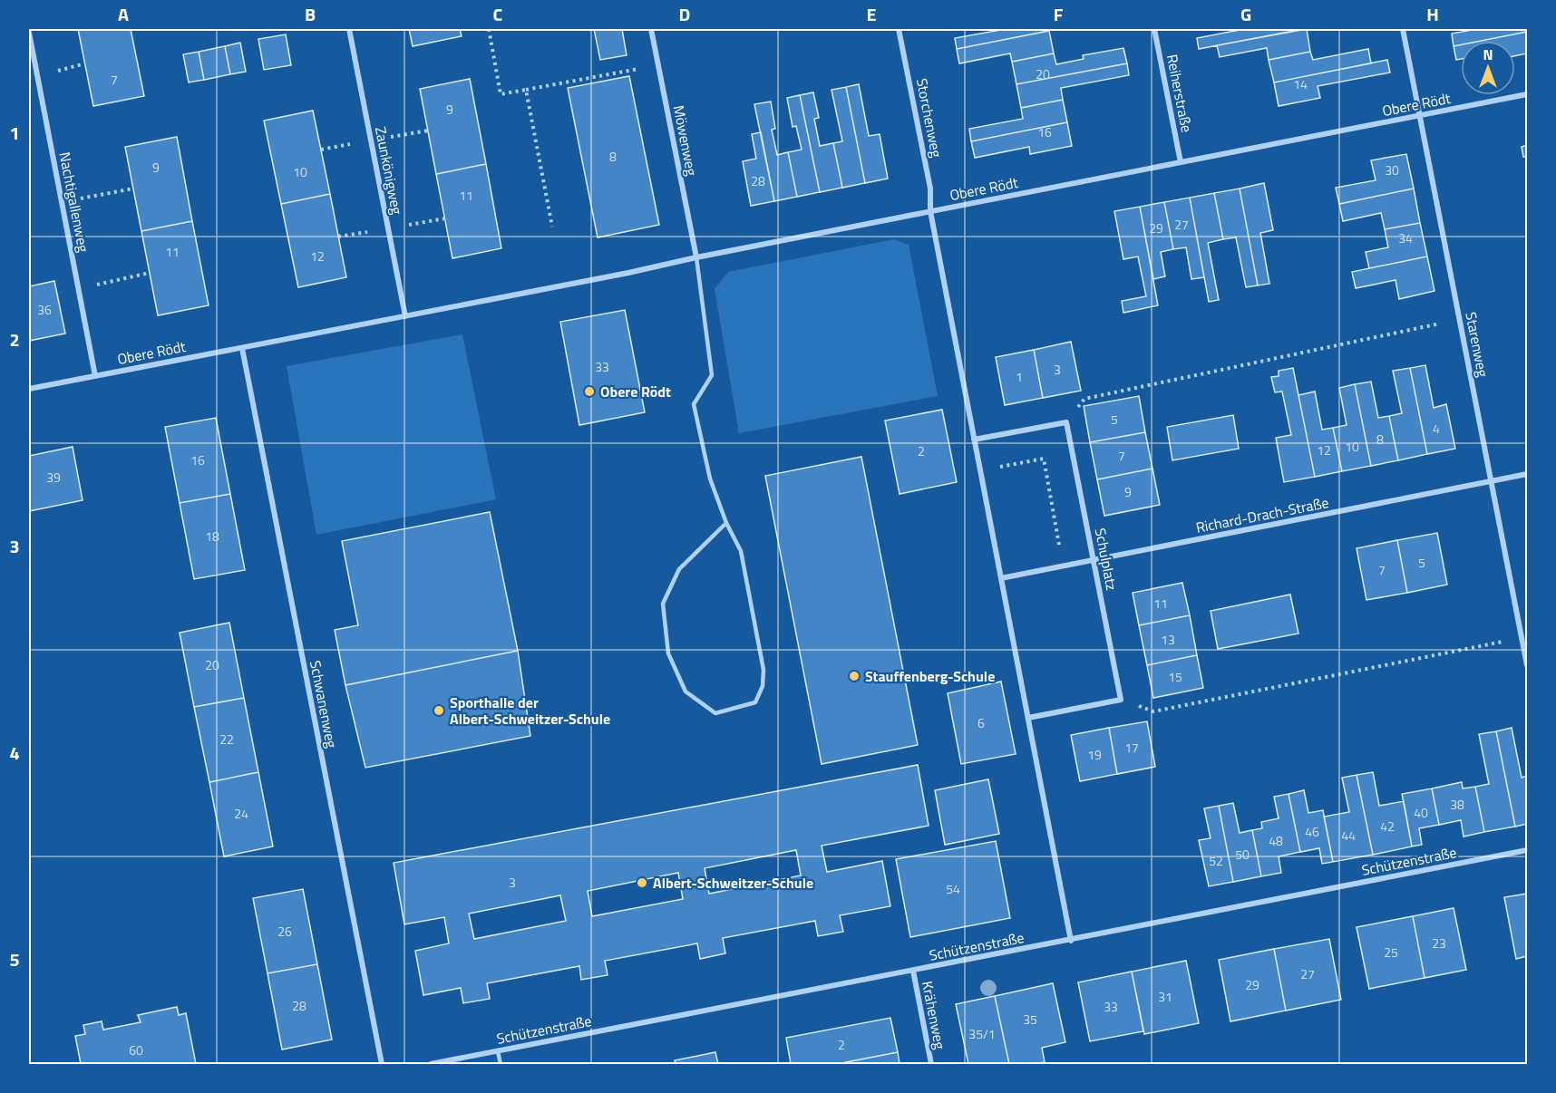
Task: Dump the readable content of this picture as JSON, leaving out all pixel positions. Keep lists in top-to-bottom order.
{
  "streets": {
    "street": [
      "Reiherstraße",
      "Obere Rödt",
      "Storchenweg",
      "Möwenweg",
      "Zaunkönigweg",
      "Nachtigallenweg",
      "Starenweg",
      "Richard-Drach-Straße",
      "Schulplatz",
      "Schwanenweg",
      "Schützenstraße",
      "Krähenweg"
    ]
  },
  "crossings": [
    ["Reiherstraße", "Obere Rödt"],
    ["Obere Rödt", "Storchenweg"],
    ["Obere Rödt", "Möwenweg"],
    ["Obere Rödt", "Zaunkönigweg"],
    ["Obere Rödt", "Nachtigallenweg"],
    ["Obere Rödt", "Starenweg"],
    ["Obere Rödt", "Schwanenweg"],
    ["Starenweg", "Richard-Drach-Straße"],
    ["Richard-Drach-Straße", "Schulplatz"],
    ["Schützenstraße", "Krähenweg"]
  ],
  "places": [
    "Obere Rödt",
    "Stauffenberg-Schule",
    "Sporthalle der Albert-Schweitzer-Schule",
    "Albert-Schweitzer-Schule"
  ],
  "house_numbers": [
    "20",
    "7",
    "14",
    "9",
    "16",
    "8",
    "9",
    "30",
    "10",
    "28",
    "11",
    "27",
    "29",
    "34",
    "11",
    "12",
    "36",
    "33",
    "3",
    "1",
    "5",
    "4",
    "8",
    "10",
    "12",
    "2",
    "7",
    "16",
    "39",
    "9",
    "18",
    "5",
    "7",
    "11",
    "13",
    "20",
    "15",
    "6",
    "22",
    "17",
    "19",
    "38",
    "40",
    "24",
    "42",
    "46",
    "44",
    "48",
    "50",
    "52",
    "3",
    "54",
    "26",
    "23",
    "25",
    "27",
    "29",
    "31",
    "28",
    "33",
    "35",
    "35/1",
    "2",
    "60"
  ],
  "north": "top",
  "grid": {
    "columns": [
      "A",
      "B",
      "C",
      "D",
      "E",
      "F",
      "G",
      "H"
    ],
    "rows": [
      "1",
      "2",
      "3",
      "4",
      "5"
    ]
  }
}
